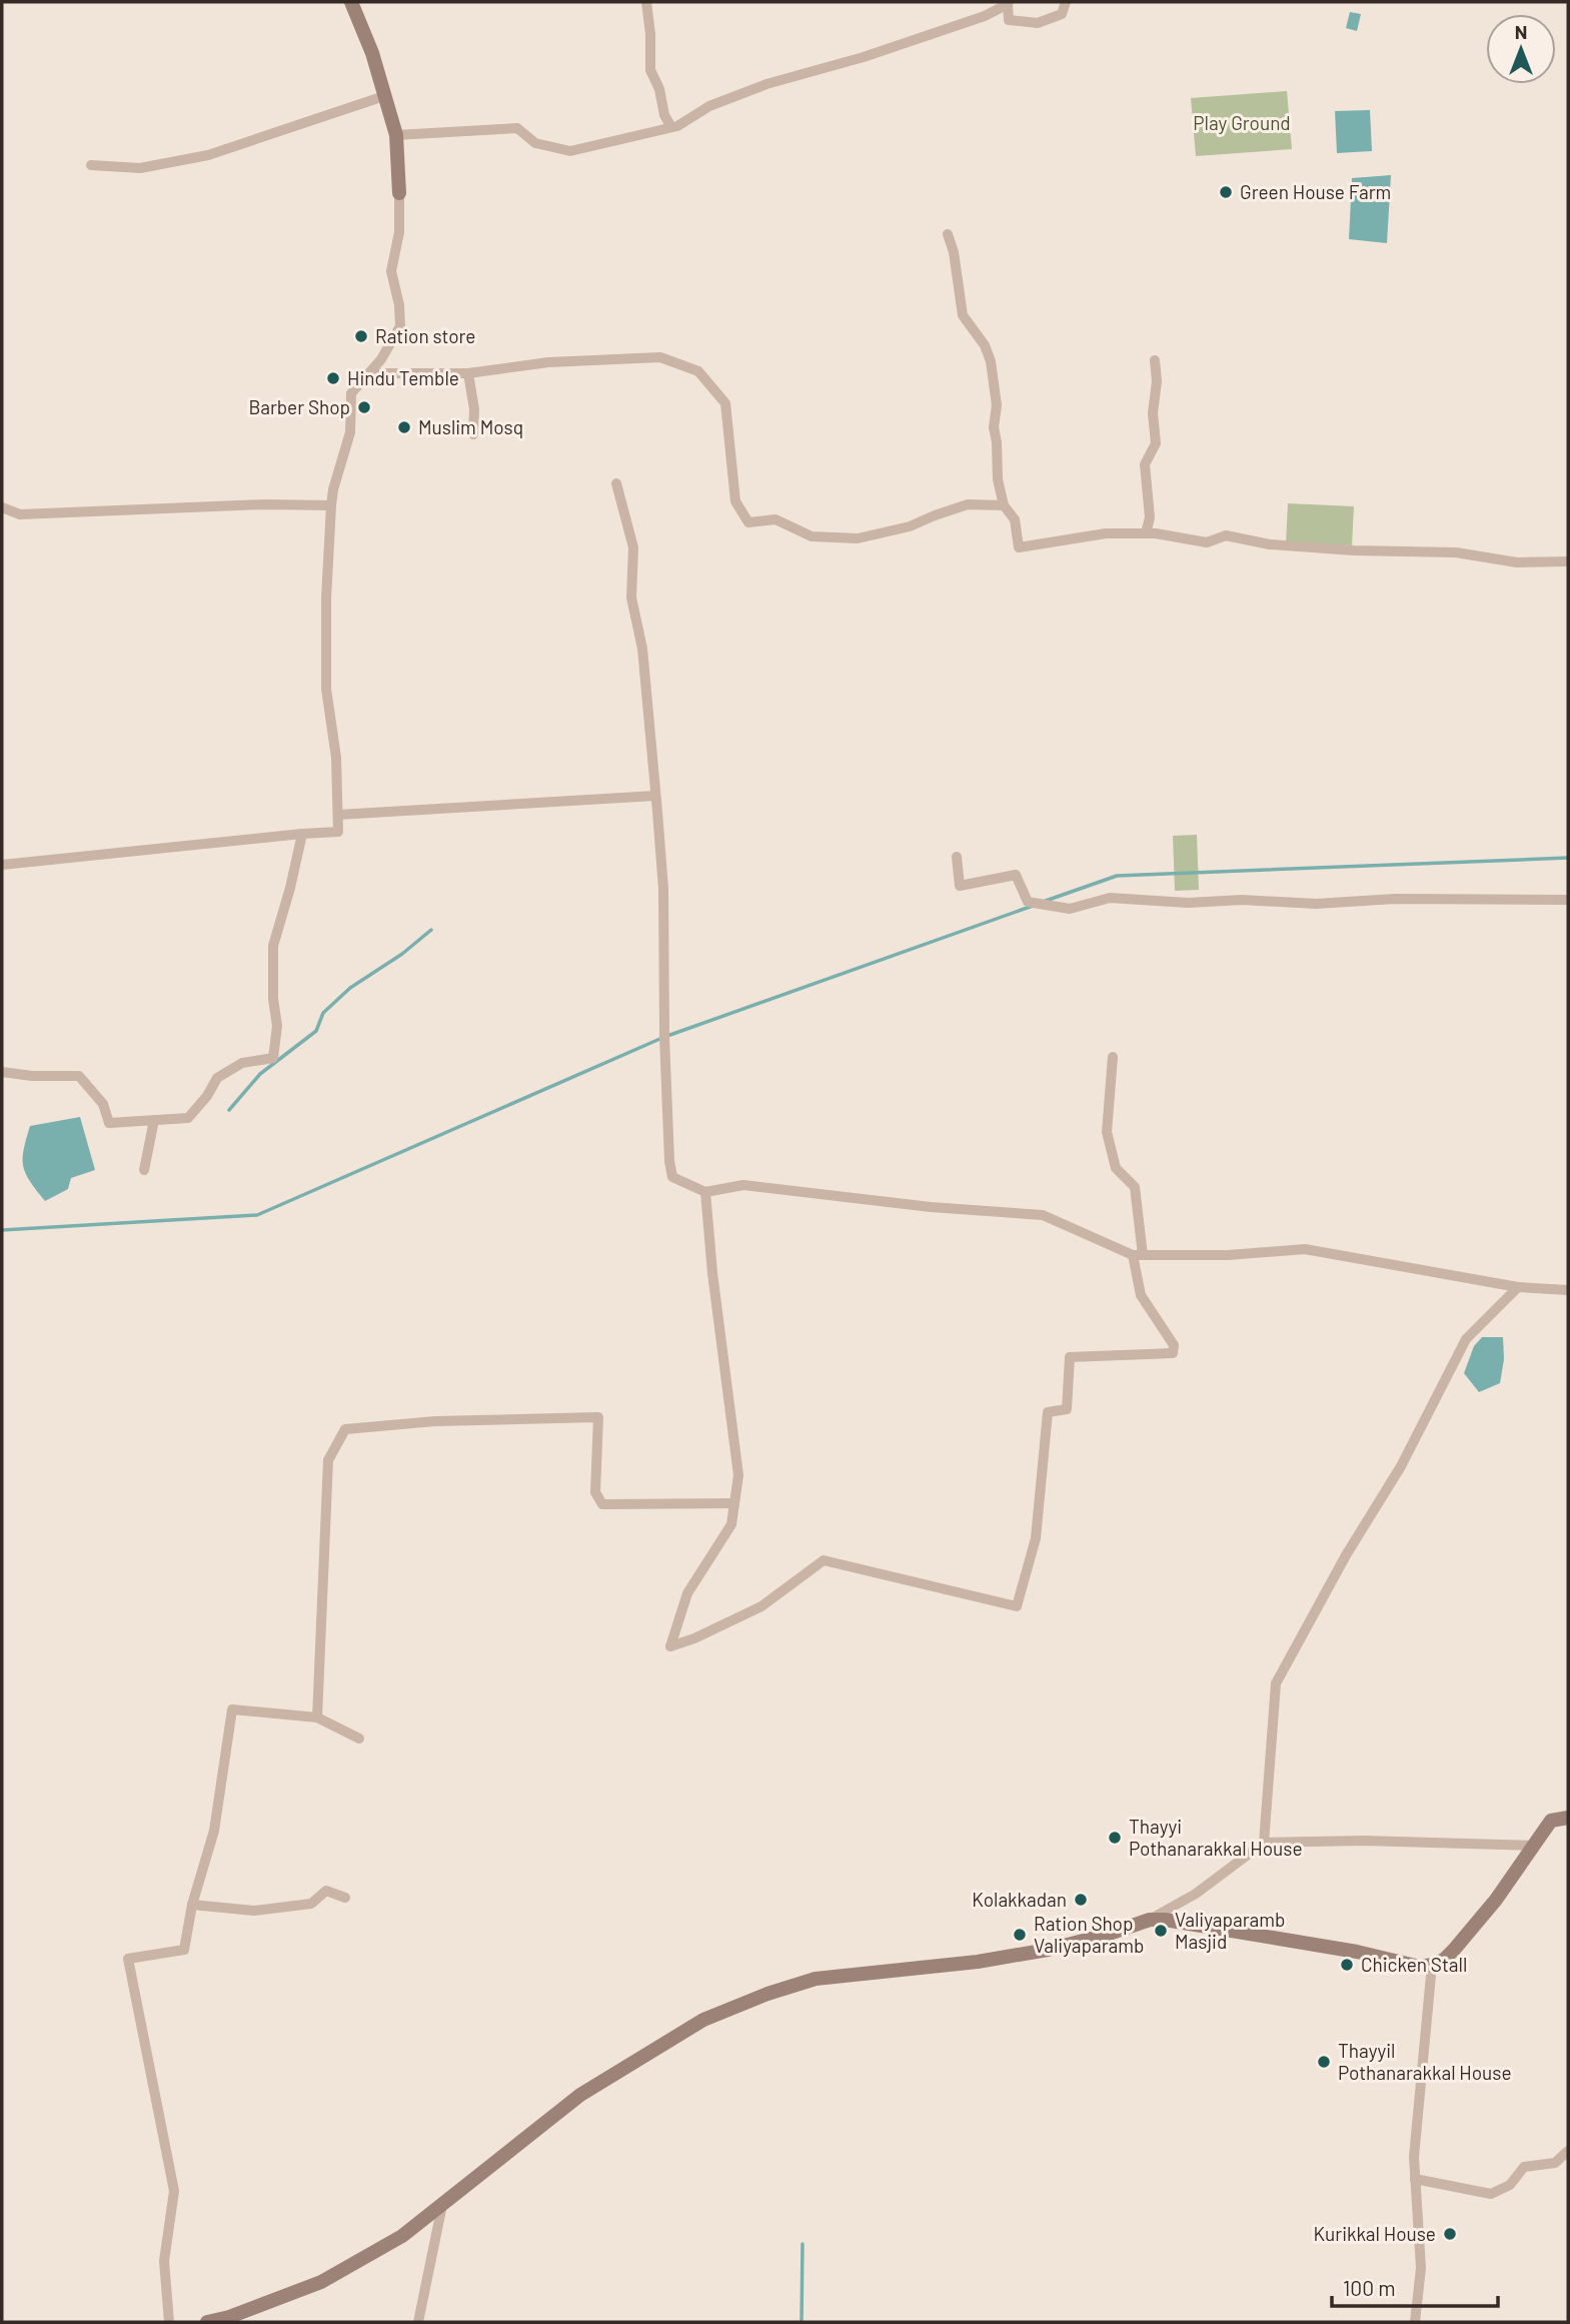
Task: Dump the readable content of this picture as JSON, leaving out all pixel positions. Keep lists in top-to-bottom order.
{
  "parks": ["Play Ground"],
  "places": [
    "Green House Farm",
    "Ration store",
    "Hindu Temble",
    "Barber Shop",
    "Muslim Mosq",
    "Thayyi Pothanarakkal House",
    "Kolakkadan",
    "Valiyaparamb Masjid",
    "Ration Shop Valiyaparamb",
    "Chicken Stall",
    "Thayyil Pothanarakkal House",
    "Kurikkal House"
  ],
  "scale_bar": "100 m",
  "north": "top"
}
